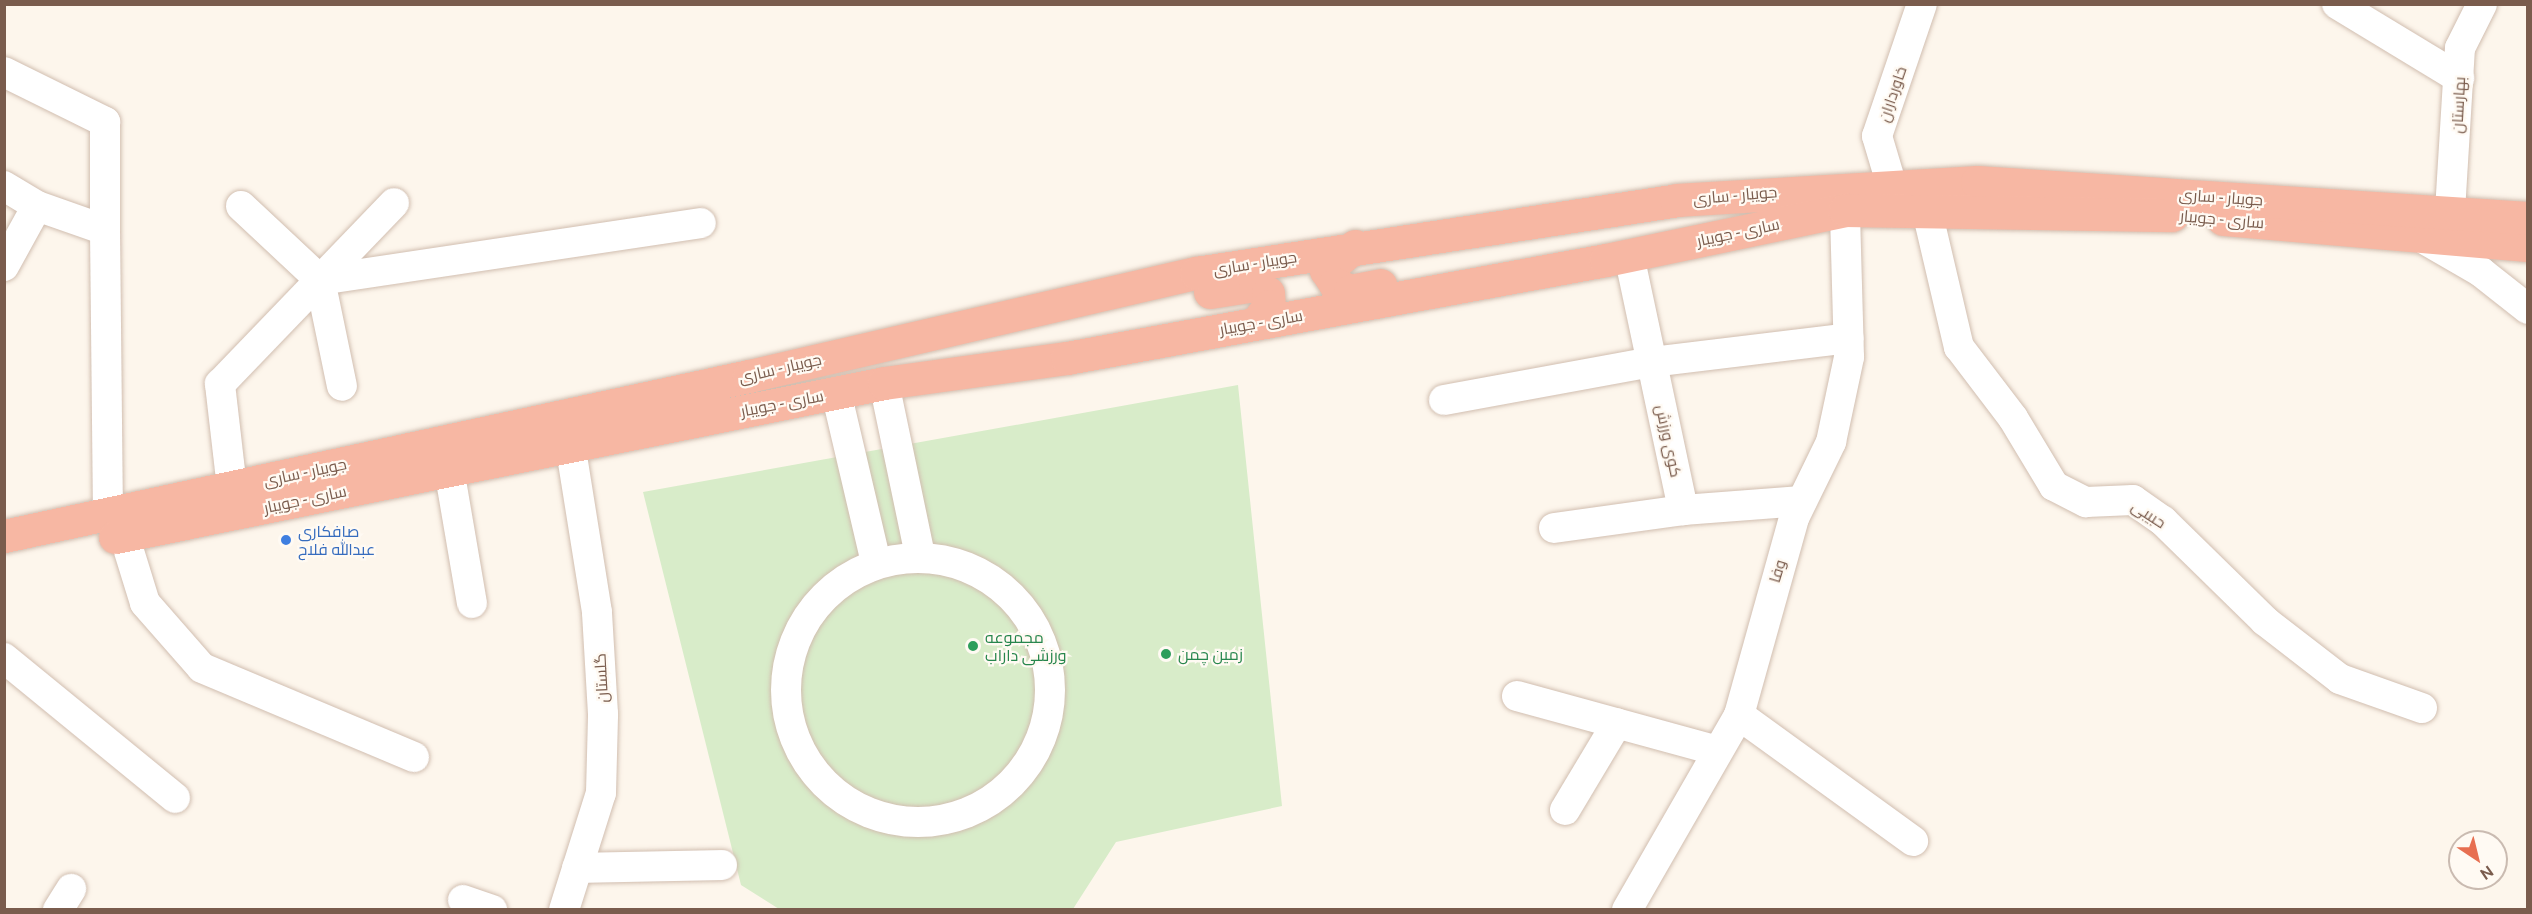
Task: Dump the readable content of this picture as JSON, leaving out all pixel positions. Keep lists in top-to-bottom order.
{
  "streets": {
    "highway": ["جویبار - ساری", "ساری - جویبار"],
    "street": [
      "خاورداران",
      "بهارستان",
      "کوی ورزش",
      "حبیبی",
      "وفا",
      "گلستان"
    ]
  },
  "crossings": [
    ["خاورداران", "جویبار - ساری"],
    ["بهارستان", "جویبار - ساری"],
    ["جویبار - ساری", "ساری - جویبار"],
    ["ساری - جویبار", "کوی ورزش"],
    ["ساری - جویبار", "حبیبی"],
    ["ساری - جویبار", "وفا"],
    ["ساری - جویبار", "گلستان"]
  ],
  "places": ["صافکاری عبدالله فلاح", "مجموعه ورزشی داراب", "زمین چمن"],
  "north": "bottom right"
}
